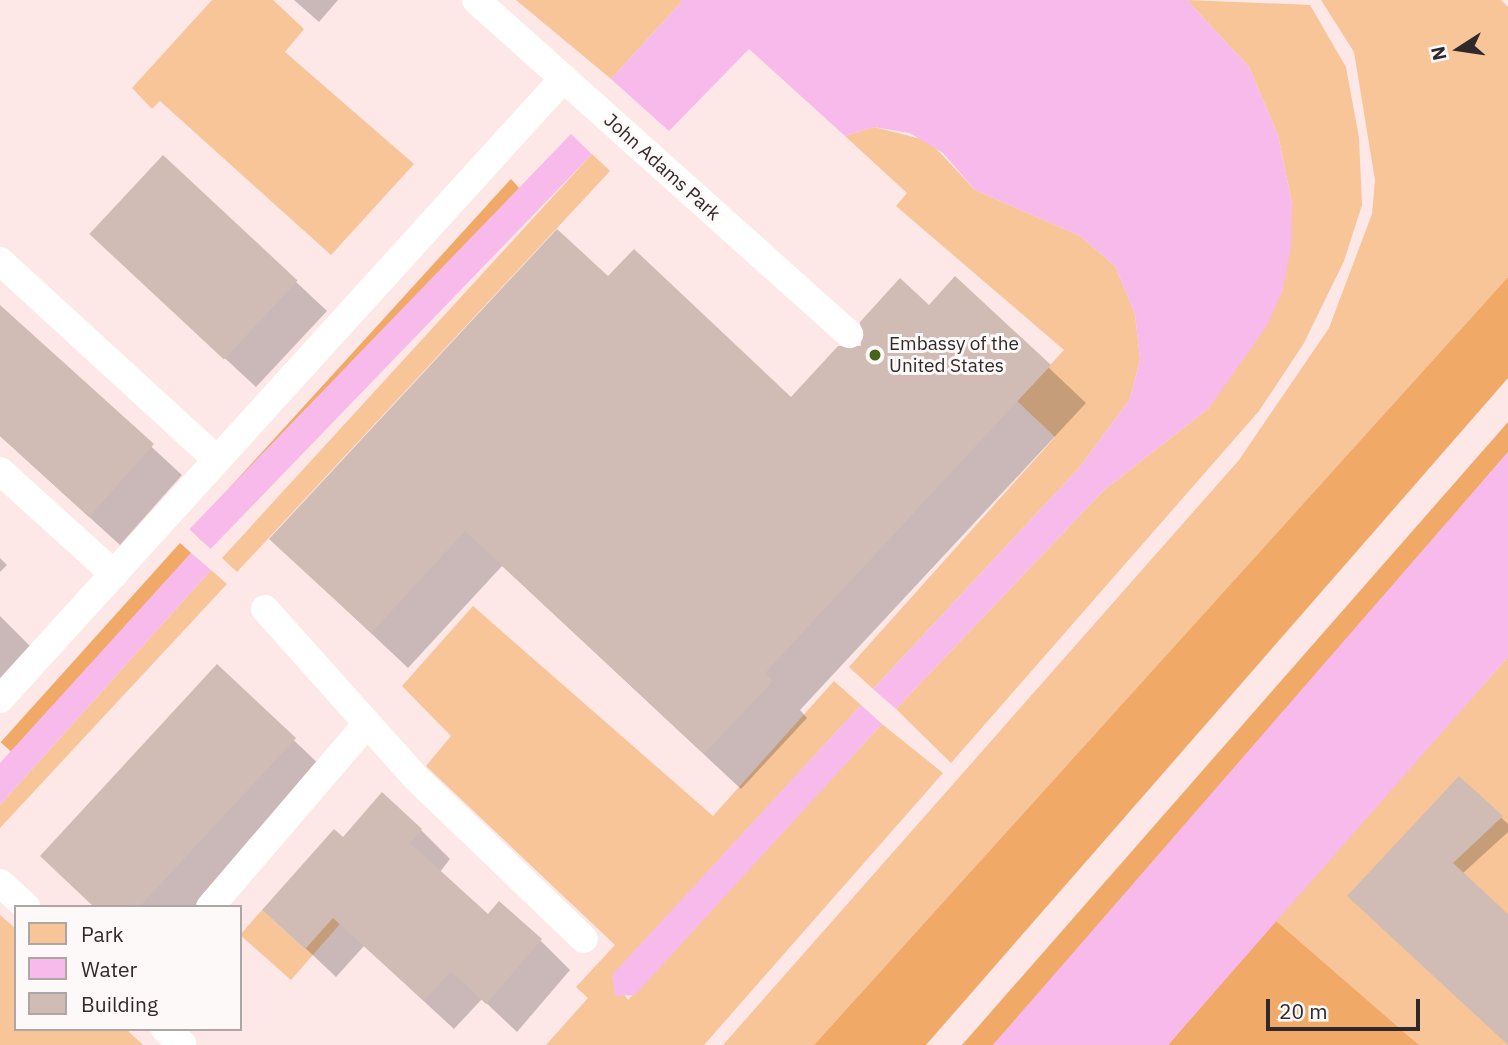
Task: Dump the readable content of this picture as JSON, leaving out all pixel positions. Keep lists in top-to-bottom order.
{
  "streets": {
    "lane": ["John Adams Park"]
  },
  "places": ["Embassy of the United States"],
  "legend": ["Park", "Water", "Building"],
  "scale_bar": "20 m",
  "north": "left"
}
